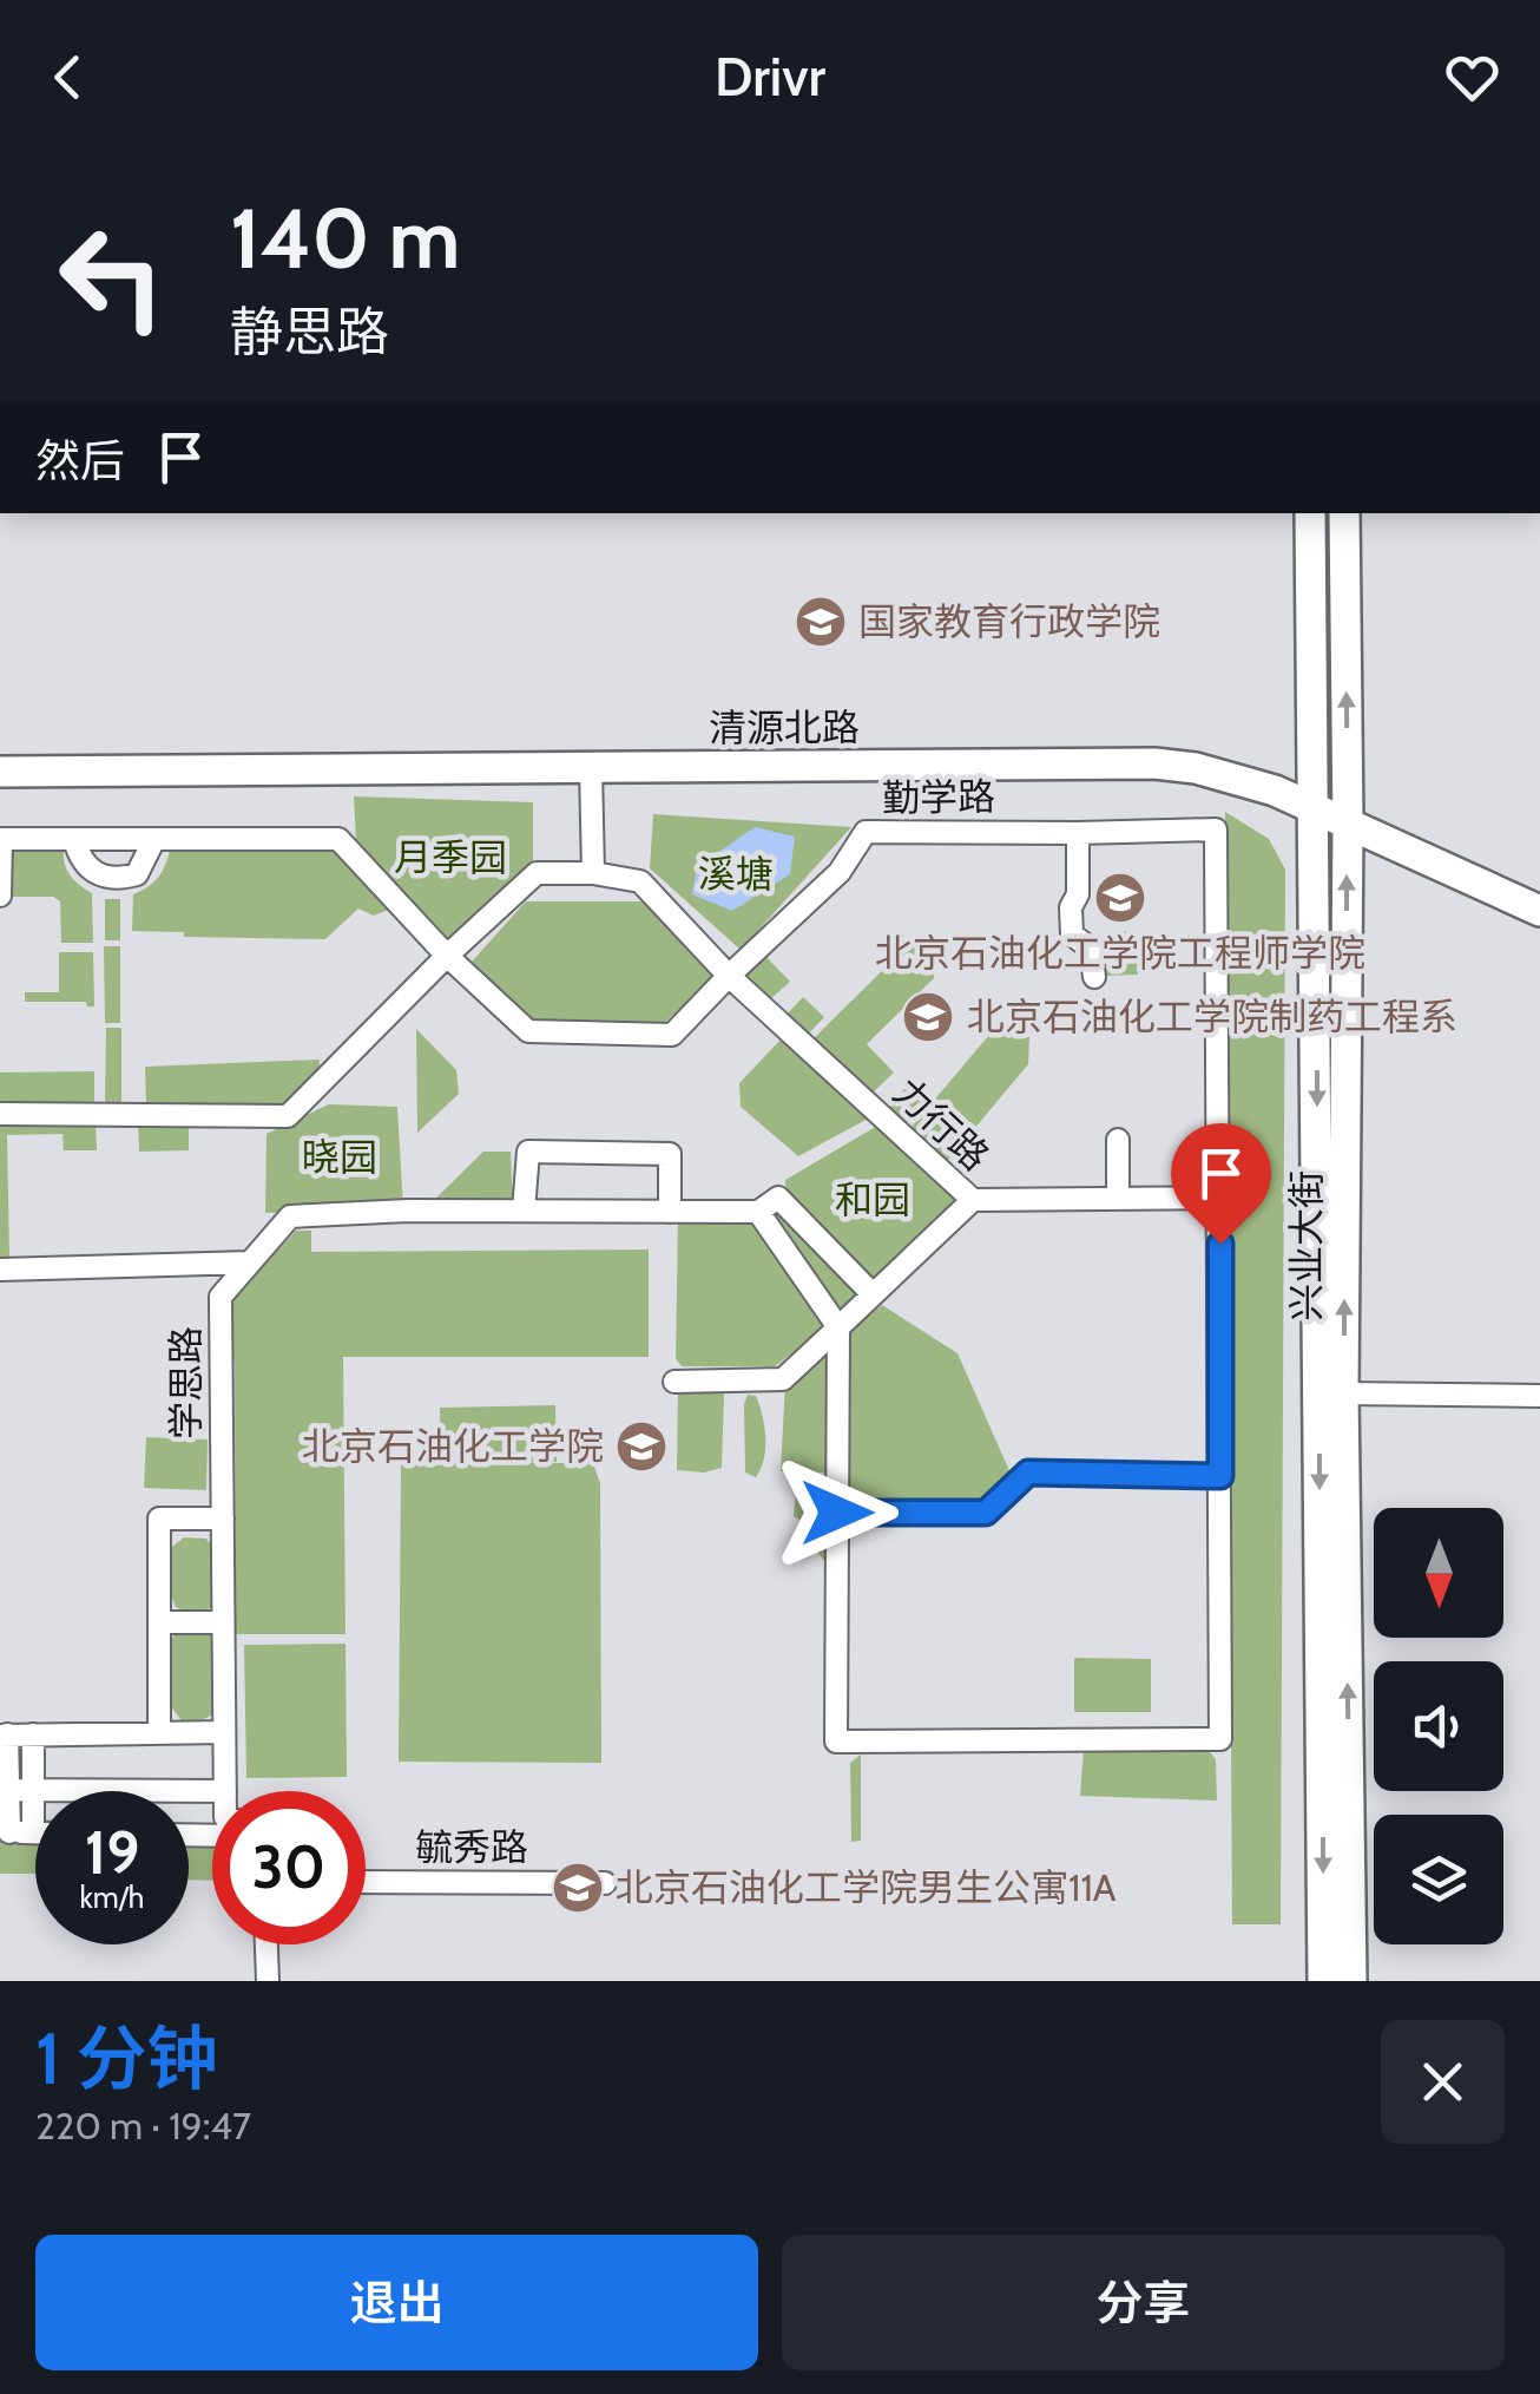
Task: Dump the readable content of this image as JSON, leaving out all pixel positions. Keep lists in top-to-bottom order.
{
  "streets": {
    "main road": ["清源北路", "兴业大街"],
    "street": [
      "勤学路",
      "力行路",
      "学思路",
      "毓秀路"
    ]
  },
  "crossings": [
    ["清源北路", "兴业大街"],
    ["勤学路", "力行路"],
    ["力行路", "学思路"]
  ],
  "parks": [
    "月季园",
    "溪塘",
    "晓园",
    "和园"
  ],
  "places": {
    "school or university": [
      "国家教育行政学院",
      "北京石油化工学院工程师学院",
      "北京石油化工学院制药工程系",
      "北京石油化工学院",
      "北京石油化工学院男生公寓11A"
    ]
  },
  "north": "bottom",
  "page": {
    "header": "Drivr",
    "turn": ["140 m", "静思路"],
    "then": "然后",
    "speed": "19 km/h",
    "limit": "30",
    "heading": ["1 分钟", "220 m · 19:47"],
    "buttons": ["退出", "分享"]
  }
}
